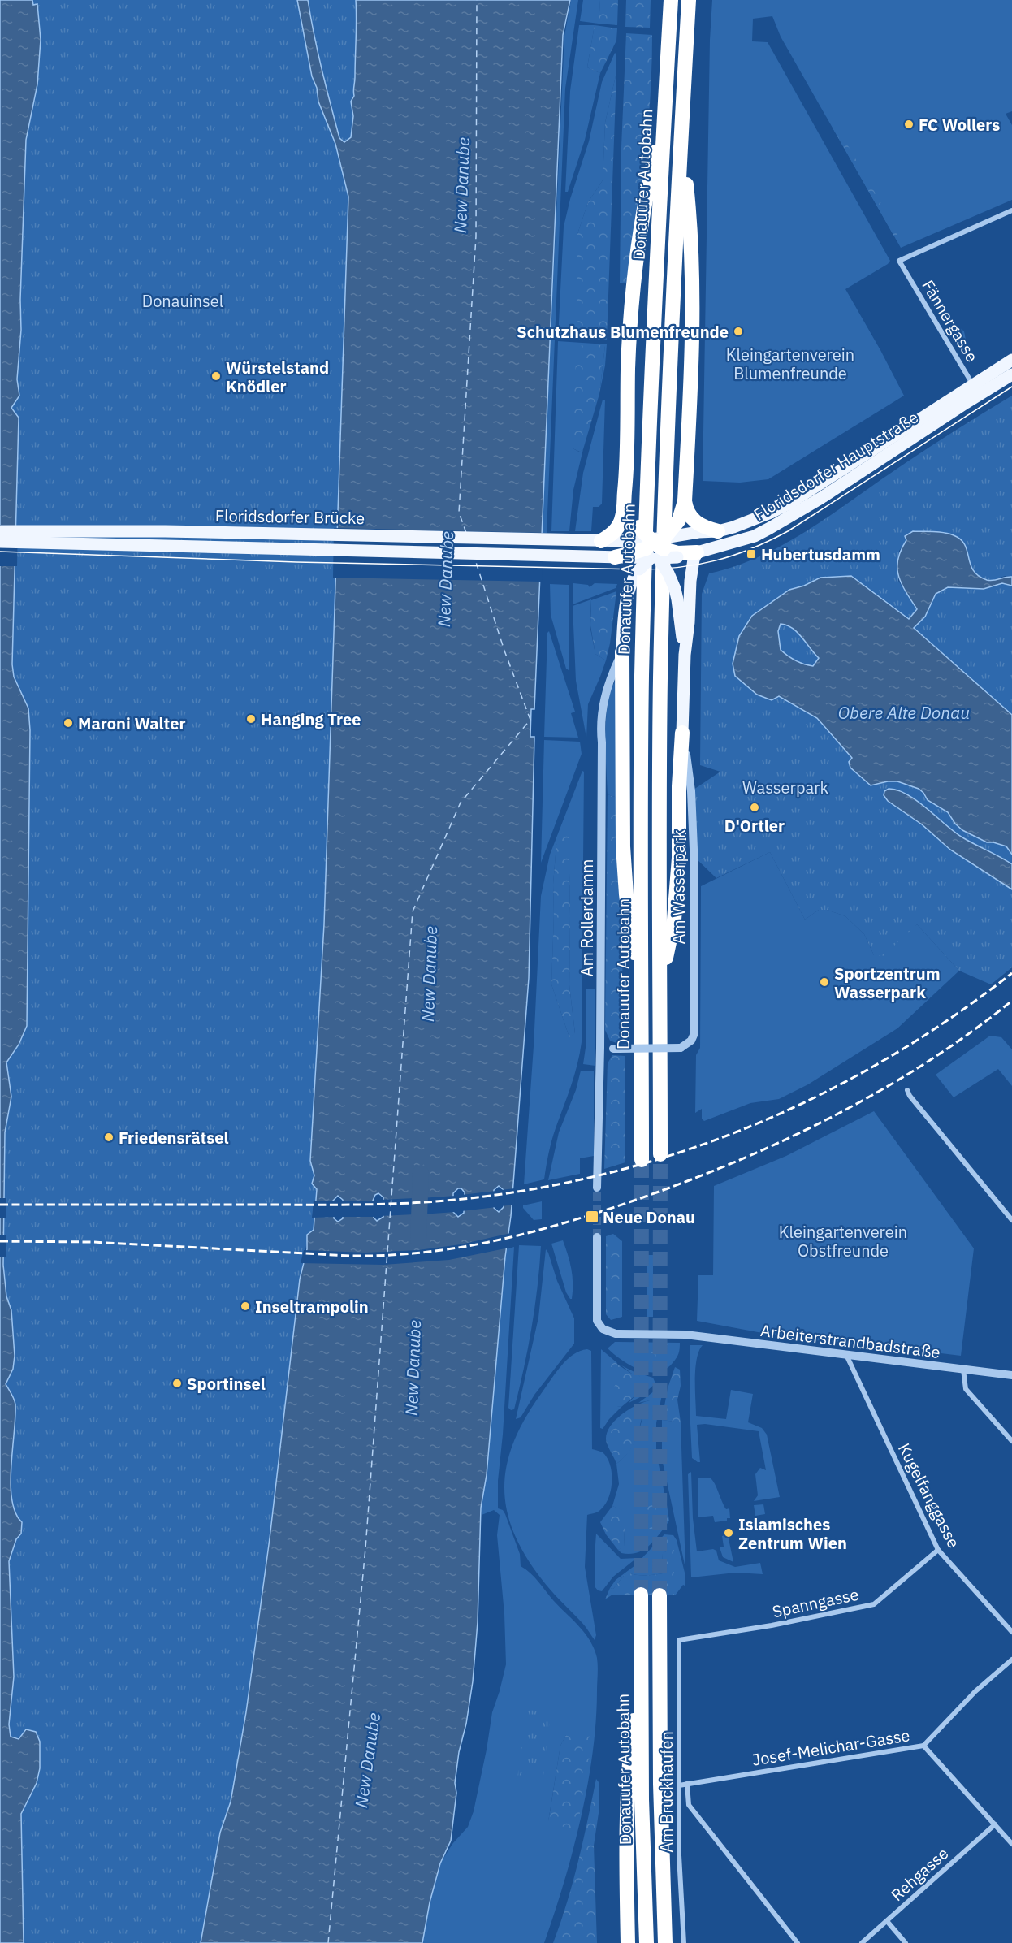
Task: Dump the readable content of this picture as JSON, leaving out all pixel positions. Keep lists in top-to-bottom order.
{
  "streets": {
    "highway": ["Donauufer Autobahn"],
    "main road": ["Floridsdorfer Hauptstraße", "Floridsdorfer Brücke"],
    "street": [
      "Fännergasse",
      "Am Wasserpark",
      "Am Rollerdamm",
      "Arbeiterstrandbadstraße",
      "Kugelfanggasse",
      "Spanngasse",
      "Josef-Melichar-Gasse",
      "Am Bruckhaufen",
      "Rehgasse"
    ]
  },
  "crossings": [
    ["Fännergasse", "Floridsdorfer Hauptstraße"],
    ["Am Wasserpark", "Am Rollerdamm"],
    ["Arbeiterstrandbadstraße", "Kugelfanggasse"],
    ["Kugelfanggasse", "Spanngasse"],
    ["Spanngasse", "Am Bruckhaufen"],
    ["Josef-Melichar-Gasse", "Am Bruckhaufen"]
  ],
  "water": ["New Danube", "Obere Alte Donau"],
  "parks": [
    "Donauinsel",
    "Kleingartenverein Blumenfreunde",
    "Wasserpark",
    "Kleingartenverein Obstfreunde"
  ],
  "places": {
    "other": [
      "FC Wollers",
      "Schutzhaus Blumenfreunde",
      "Würstelstand Knödler",
      "Hanging Tree",
      "Maroni Walter",
      "D'Ortler",
      "Sportzentrum Wasserpark",
      "Friedensrätsel",
      "Inseltrampolin",
      "Sportinsel",
      "Islamisches Zentrum Wien"
    ],
    "transit": ["Hubertusdamm", "Neue Donau"]
  }
}
